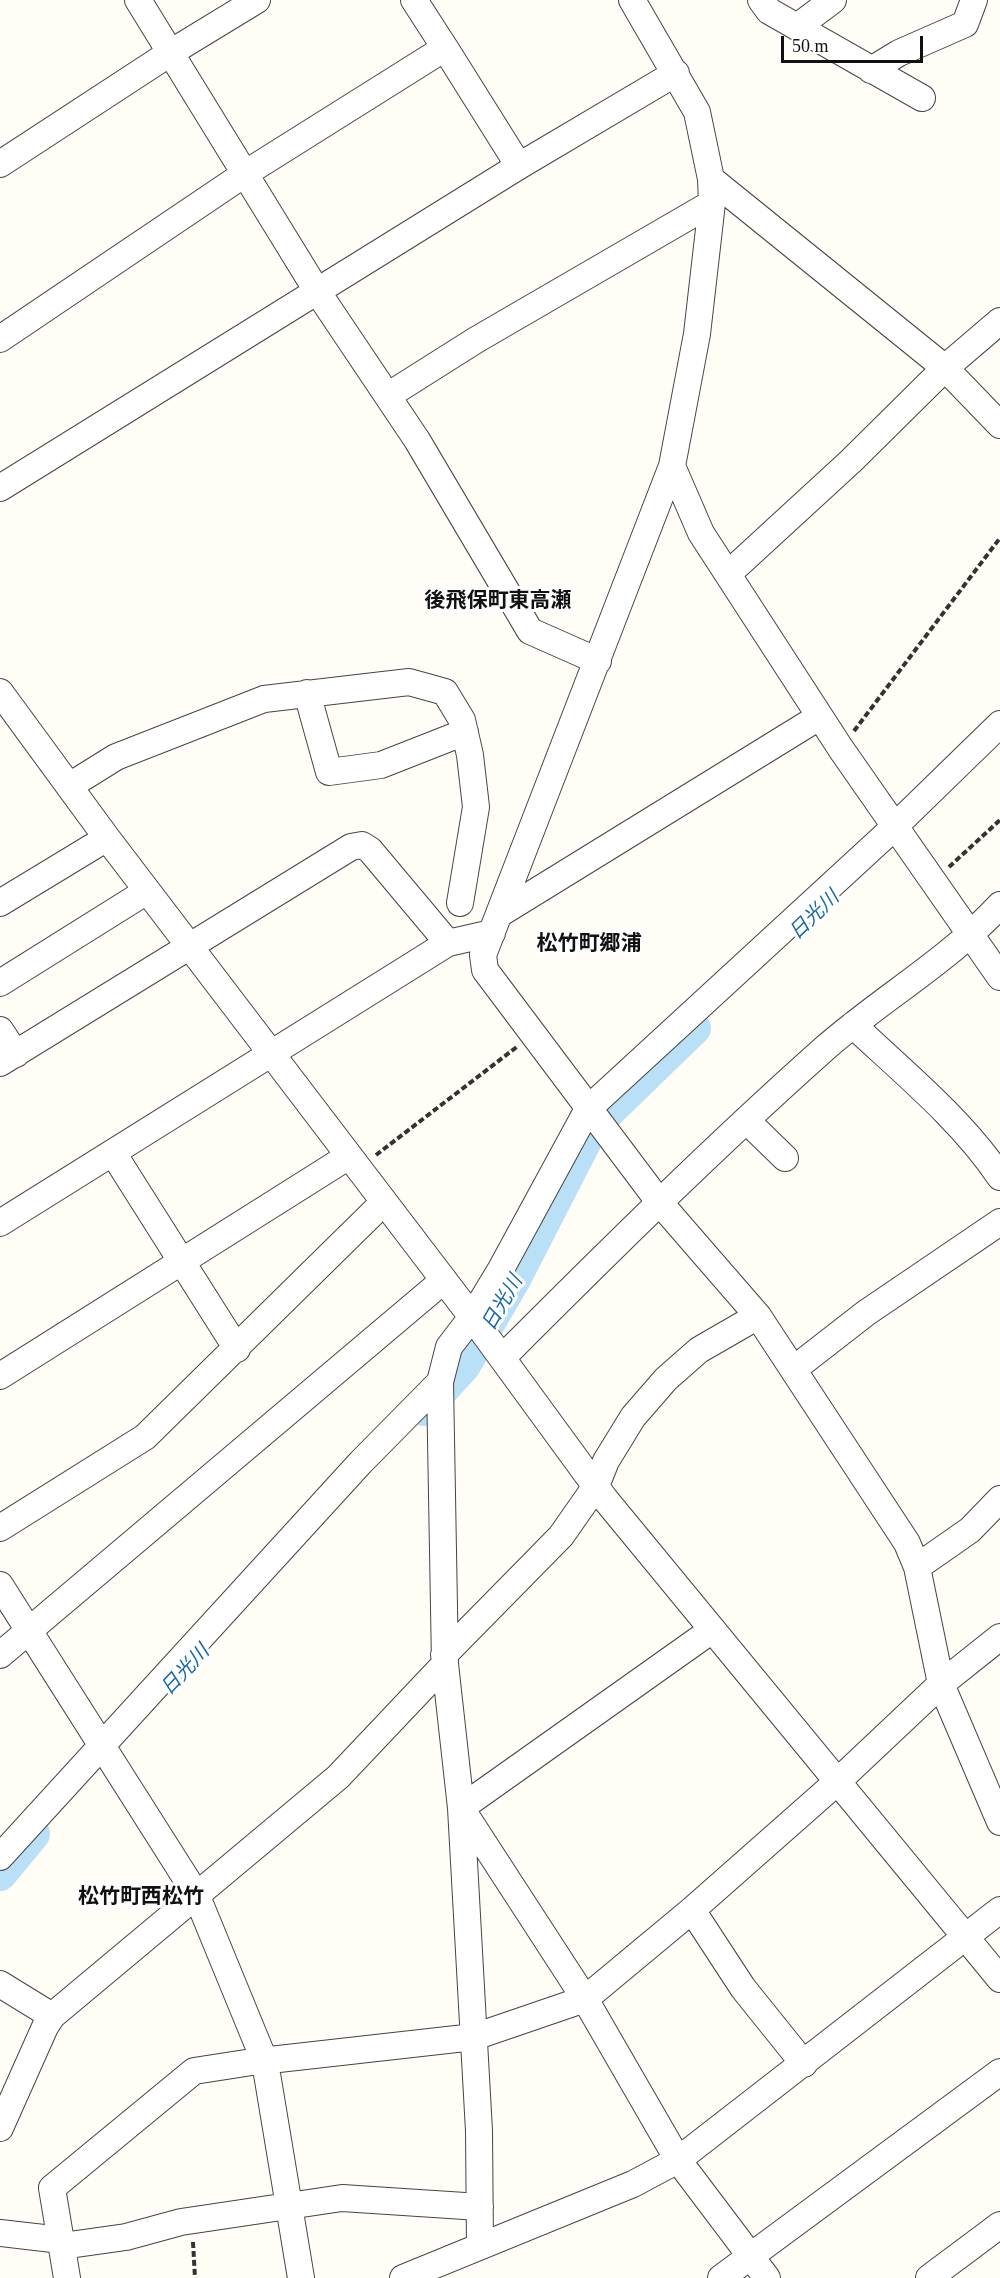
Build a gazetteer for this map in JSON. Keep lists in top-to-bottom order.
{
  "districts": ["後飛保町東高瀬", "松竹町郷浦", "松竹町西松竹"],
  "water": ["日光川"],
  "scale_bar": "50 m"
}
